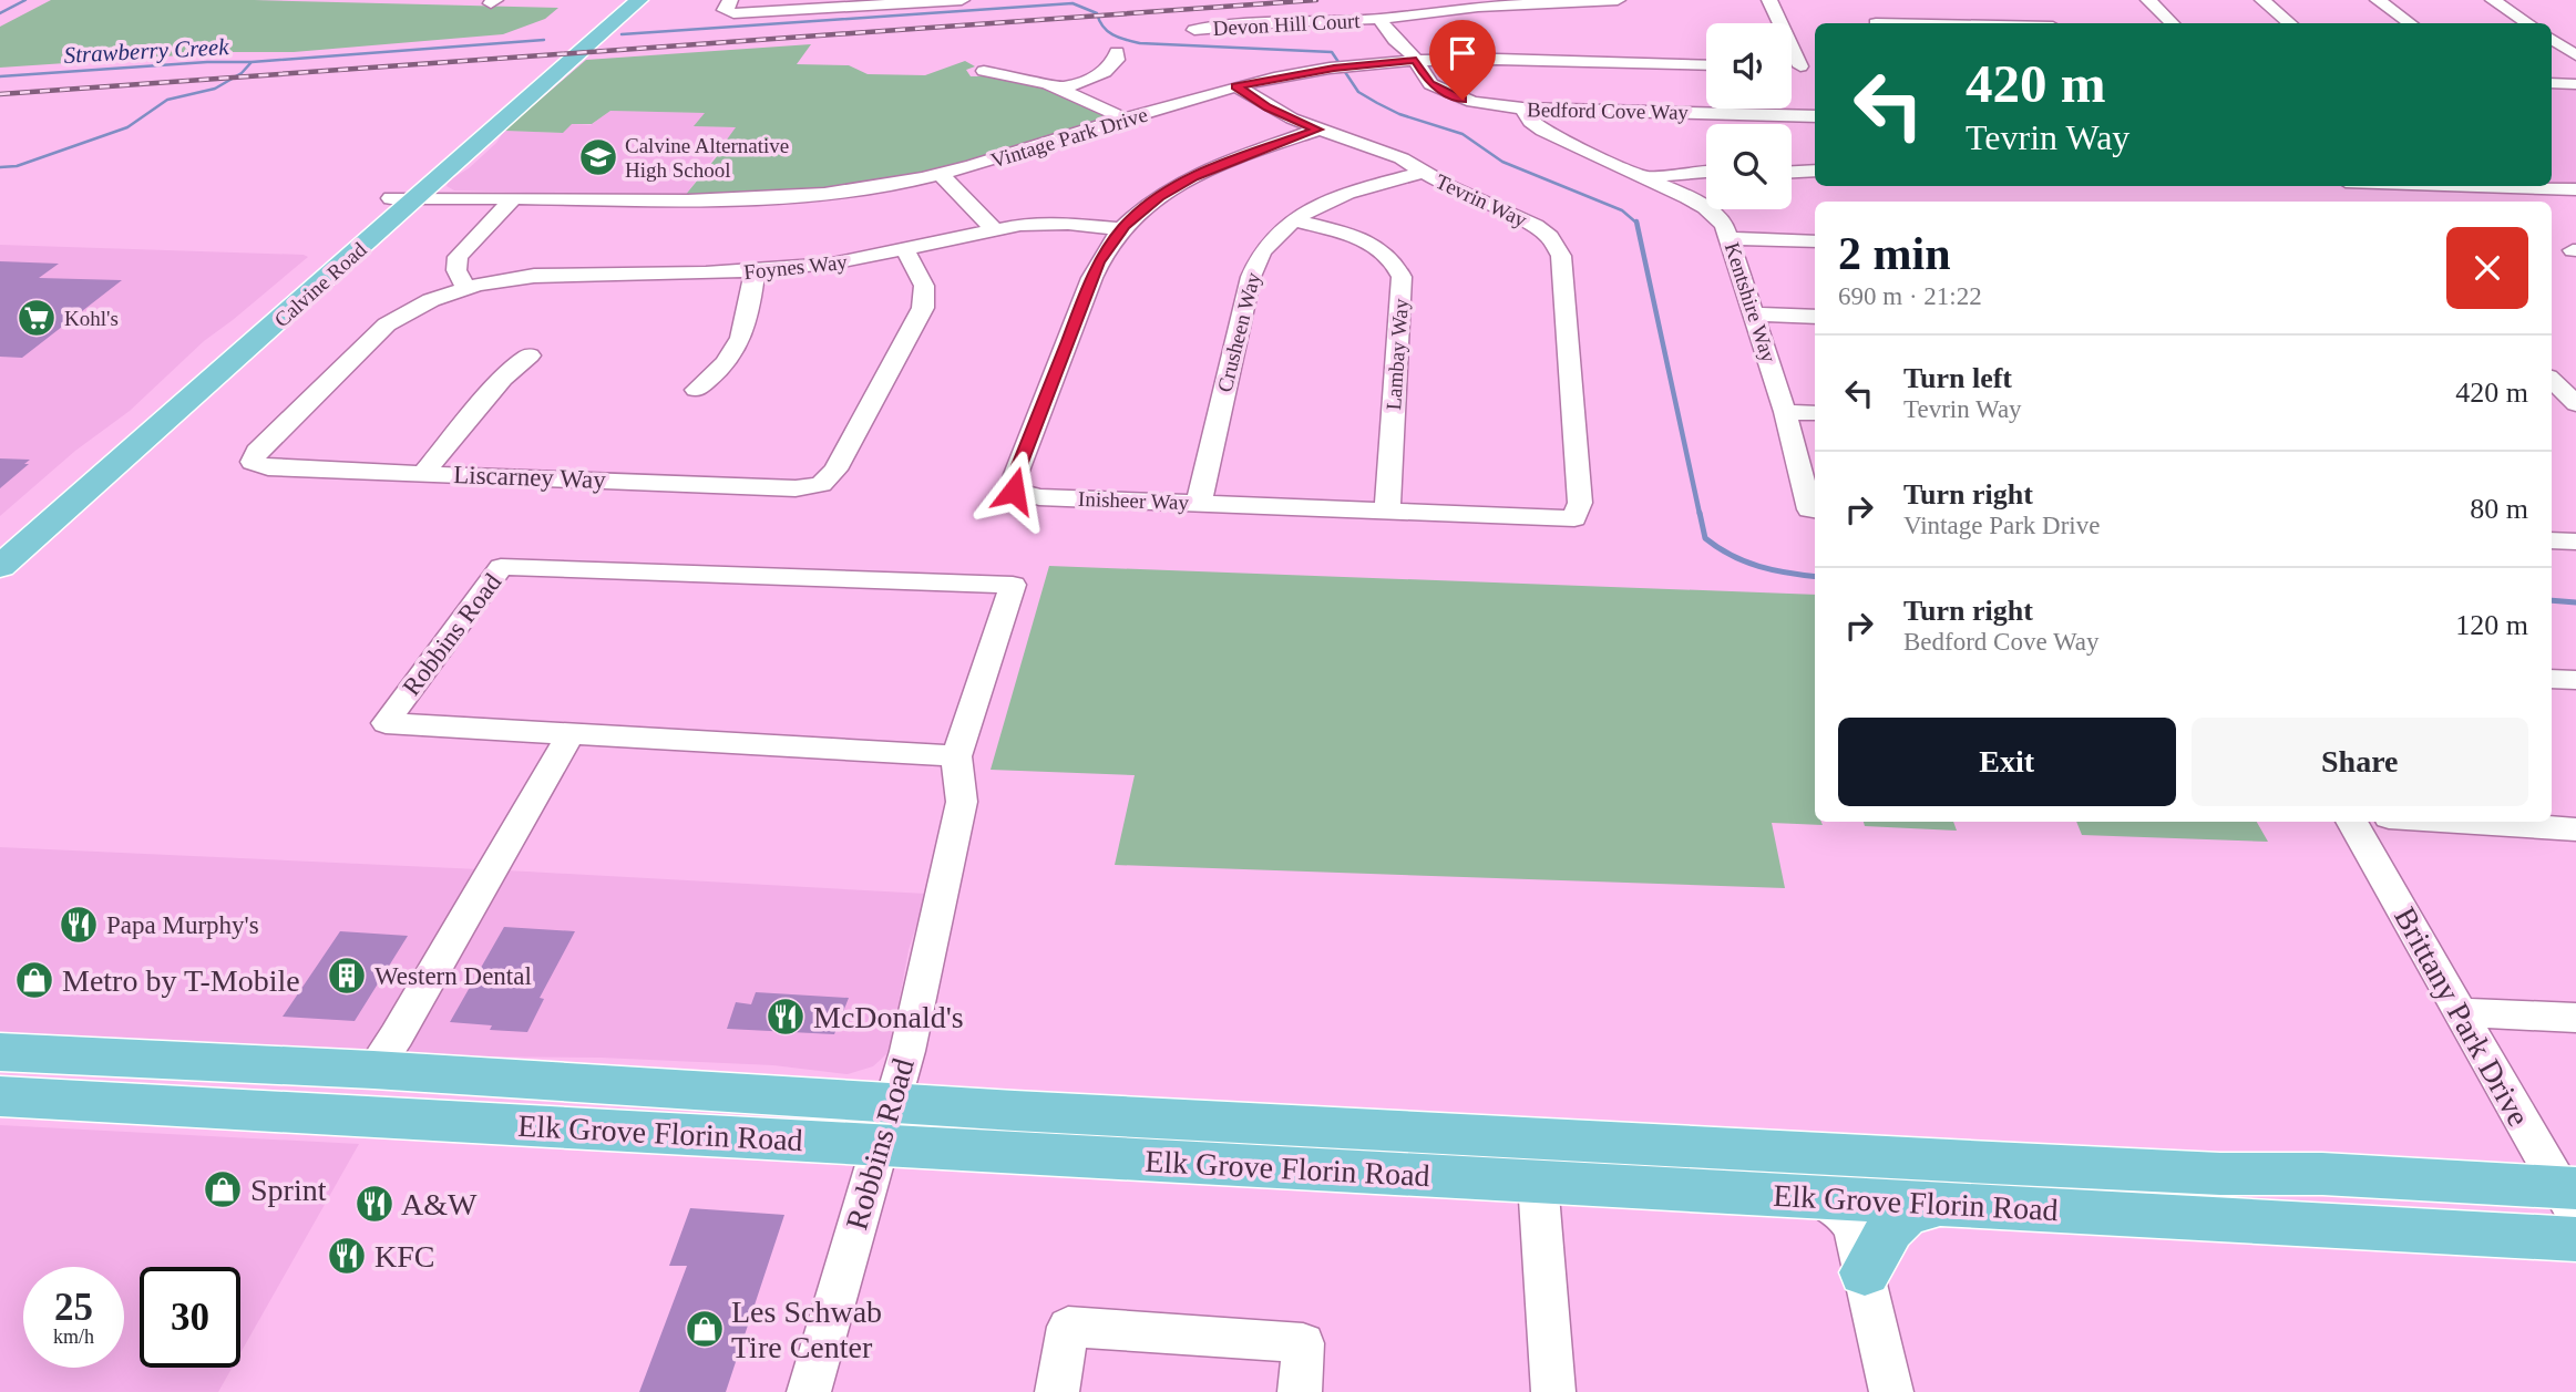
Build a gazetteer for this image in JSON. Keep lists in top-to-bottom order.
{
  "streets": {
    "main road": ["Calvine Road", "Elk Grove Florin Road"],
    "street": [
      "Devon Hill Court",
      "Bedford Cove Way",
      "Vintage Park Drive",
      "Tevrin Way",
      "Foynes Way",
      "Kentshire Way",
      "Crusheen Way",
      "Lambay Way",
      "Liscarney Way",
      "Inisheer Way",
      "Robbins Road",
      "Brittany Park Drive"
    ]
  },
  "crossings": [
    ["Devon Hill Court", "Bedford Cove Way"],
    ["Bedford Cove Way", "Vintage Park Drive"],
    ["Bedford Cove Way", "Kentshire Way"],
    ["Vintage Park Drive", "Tevrin Way"],
    ["Vintage Park Drive", "Calvine Road"],
    ["Tevrin Way", "Crusheen Way"],
    ["Tevrin Way", "Inisheer Way"],
    ["Foynes Way", "Liscarney Way"],
    ["Foynes Way", "Inisheer Way"],
    ["Crusheen Way", "Lambay Way"],
    ["Crusheen Way", "Inisheer Way"],
    ["Lambay Way", "Inisheer Way"],
    ["Robbins Road", "Elk Grove Florin Road"],
    ["Brittany Park Drive", "Elk Grove Florin Road"]
  ],
  "water": ["Strawberry Creek"],
  "places": {
    "school or university": ["Calvine Alternative High School"],
    "supermarket": ["Kohl's"],
    "restaurant": [
      "Papa Murphy's",
      "McDonald's",
      "A&W",
      "KFC"
    ],
    "building": ["Western Dental"],
    "shop": ["Metro by T-Mobile", "Sprint", "Les Schwab Tire Center"]
  },
  "page": {
    "turn": ["420 m", "Tevrin Way"],
    "heading": ["2 min", "690 m · 21:22"],
    "list": [
      {
        "name": "Turn left",
        "note": "Tevrin Way",
        "value": "420 m"
      },
      {
        "name": "Turn right",
        "note": "Vintage Park Drive",
        "value": "80 m"
      },
      {
        "name": "Turn right",
        "note": "Bedford Cove Way",
        "value": "120 m"
      }
    ],
    "buttons": ["Exit", "Share"],
    "speed": "25 km/h",
    "limit": "30"
  }
}
